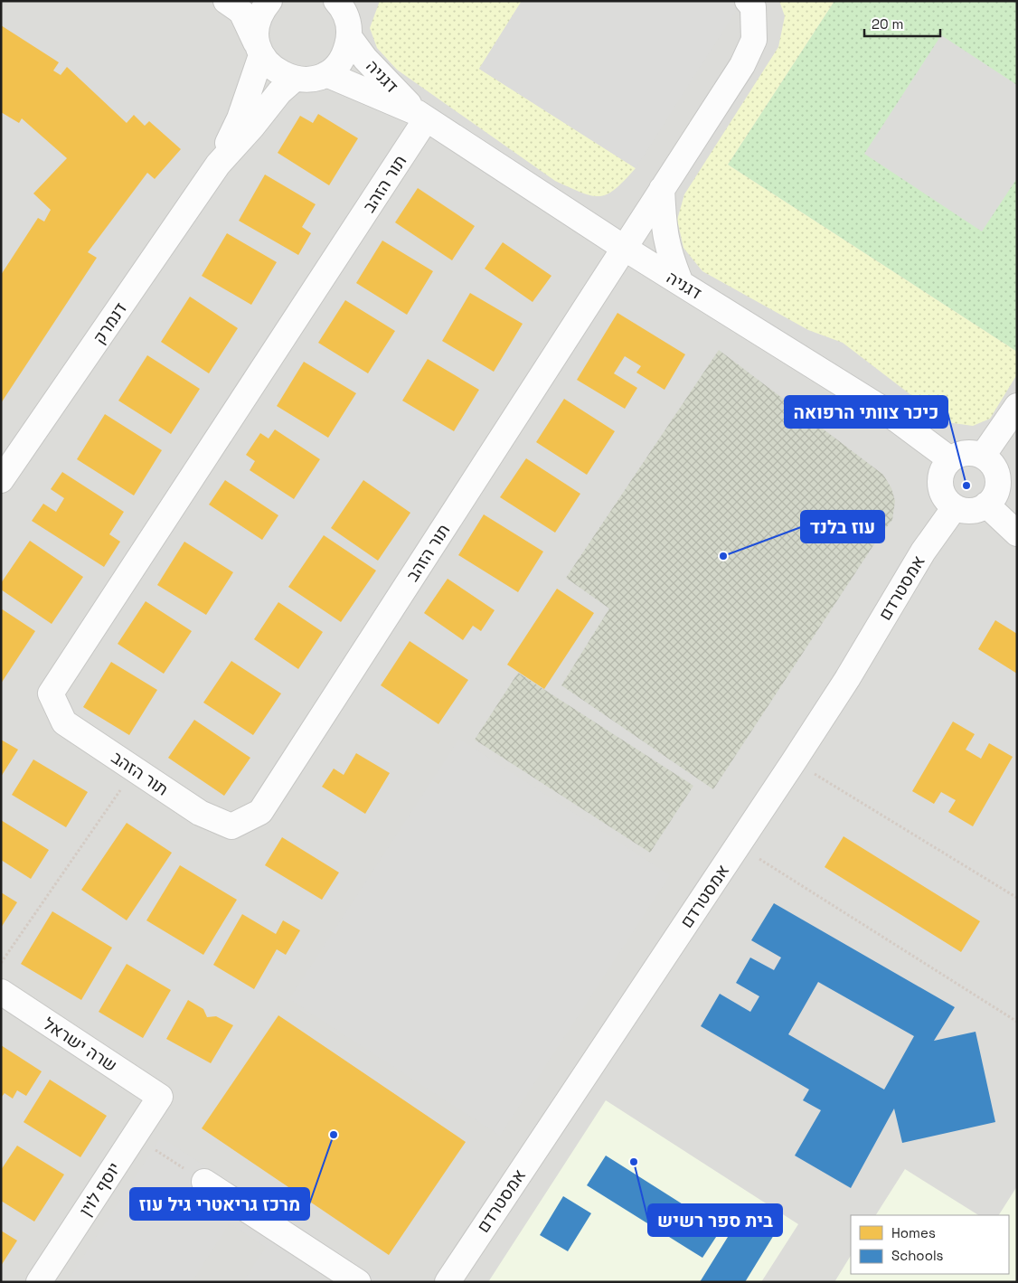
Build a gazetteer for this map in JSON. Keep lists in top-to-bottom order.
{
  "streets": {
    "street": [
      "דגניה",
      "תור הזהב",
      "דנמרק",
      "אמסטרדם",
      "שרה ישראל",
      "יוסף לוין"
    ]
  },
  "crossings": [
    ["דגניה", "תור הזהב"],
    ["דגניה", "אמסטרדם"],
    ["שרה ישראל", "יוסף לוין"]
  ],
  "places": [
    "כיכר צוותי הרפואה",
    "עוז בלנד",
    "מרכז גריאטרי גיל עוז",
    "בית ספר רשיש"
  ],
  "legend": ["Homes", "Schools"],
  "scale_bar": "20 m"
}
